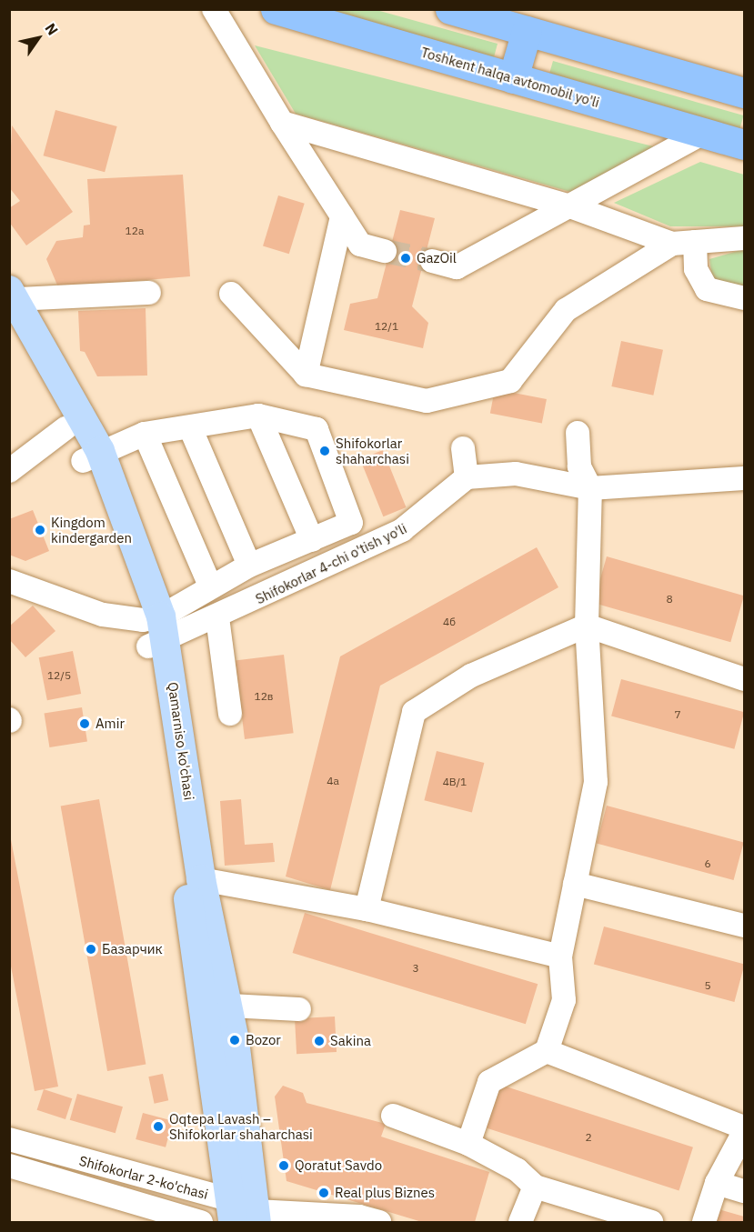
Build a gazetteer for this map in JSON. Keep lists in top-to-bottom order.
{
  "streets": {
    "highway": ["Toshkent halqa avtomobil yo'li"],
    "main road": ["Qamarniso ko'chasi"],
    "street": ["Shifokorlar 4-chi o'tish yo'li", "Shifokorlar 2-ko'chasi"]
  },
  "crossings": [
    ["Shifokorlar 4-chi o'tish yo'li", "Qamarniso ko'chasi"],
    ["Qamarniso ko'chasi", "Shifokorlar 2-ko'chasi"]
  ],
  "places": [
    "GazOil",
    "Shifokorlar shaharchasi",
    "Kingdom kindergarden",
    "Amir",
    "Базарчик",
    "Bozor",
    "Sakina",
    "Oqtepa Lavash – Shifokorlar shaharchasi",
    "Qoratut Savdo",
    "Real plus Biznes"
  ],
  "house_numbers": [
    "12а",
    "12/1",
    "8",
    "4б",
    "12/5",
    "12в",
    "7",
    "4а",
    "4B/1",
    "6",
    "3",
    "5",
    "2"
  ],
  "north": "top right"
}
